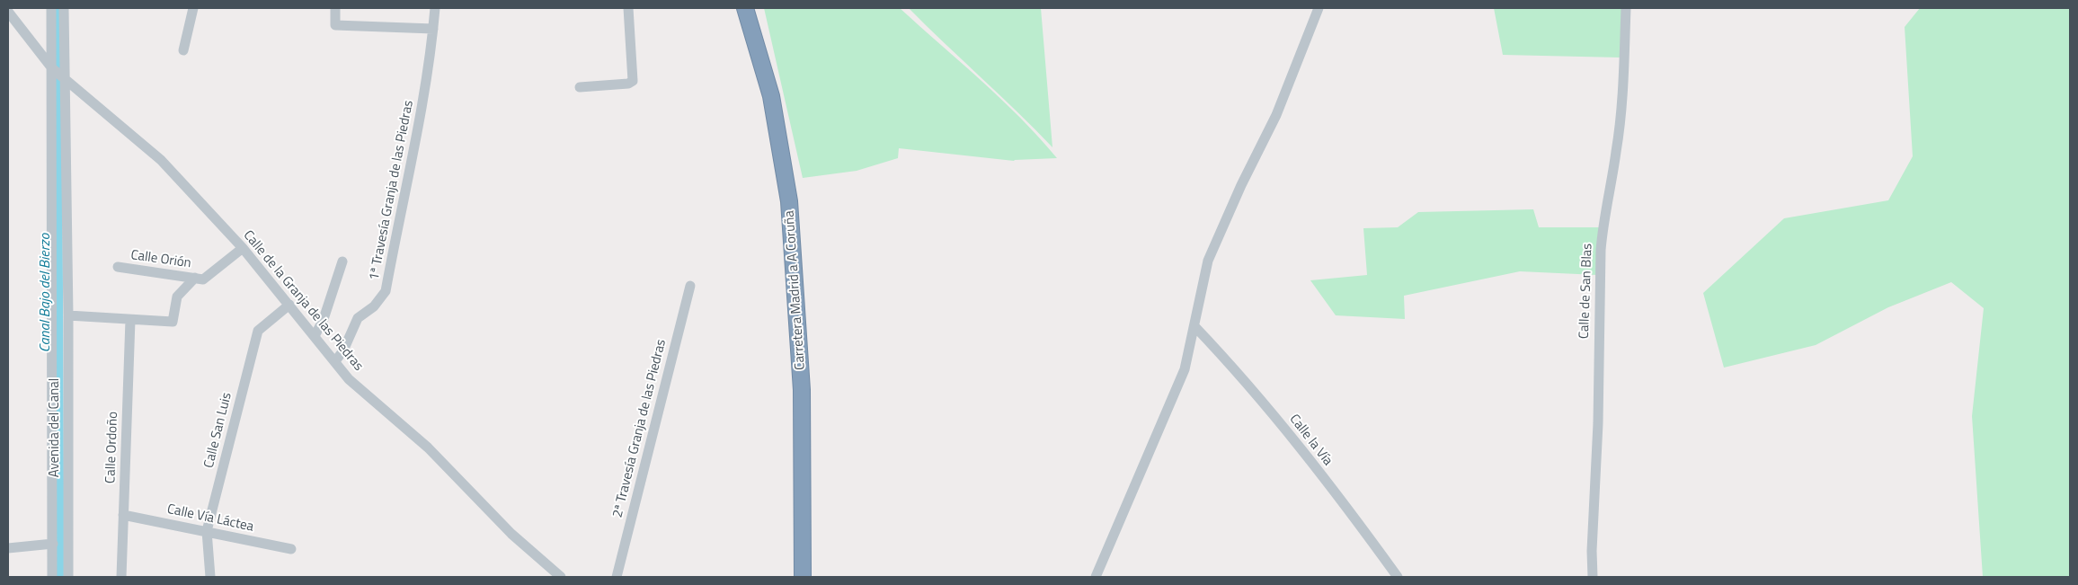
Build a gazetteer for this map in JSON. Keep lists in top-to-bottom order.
{
  "streets": {
    "highway": ["Carretera Madrid a A Coruña"],
    "street": [
      "1ª Travesía Granja de las Piedras",
      "Calle Orión",
      "Calle de San Blas",
      "Calle de la Granja de las Piedras",
      "Avenida del Canal",
      "2ª Travesía Granja de las Piedras",
      "Calle San Luis",
      "Calle la Vía",
      "Calle Ordoño",
      "Calle Vía Láctea"
    ]
  },
  "crossings": [
    ["1ª Travesía Granja de las Piedras", "Calle de la Granja de las Piedras"],
    ["Calle Orión", "Calle de la Granja de las Piedras"],
    ["Calle de la Granja de las Piedras", "Avenida del Canal"],
    ["Calle de la Granja de las Piedras", "Calle San Luis"],
    ["Calle San Luis", "Calle Vía Láctea"],
    ["Calle Ordoño", "Calle Vía Láctea"]
  ],
  "water": ["Canal Bajo del Bierzo"]
}
